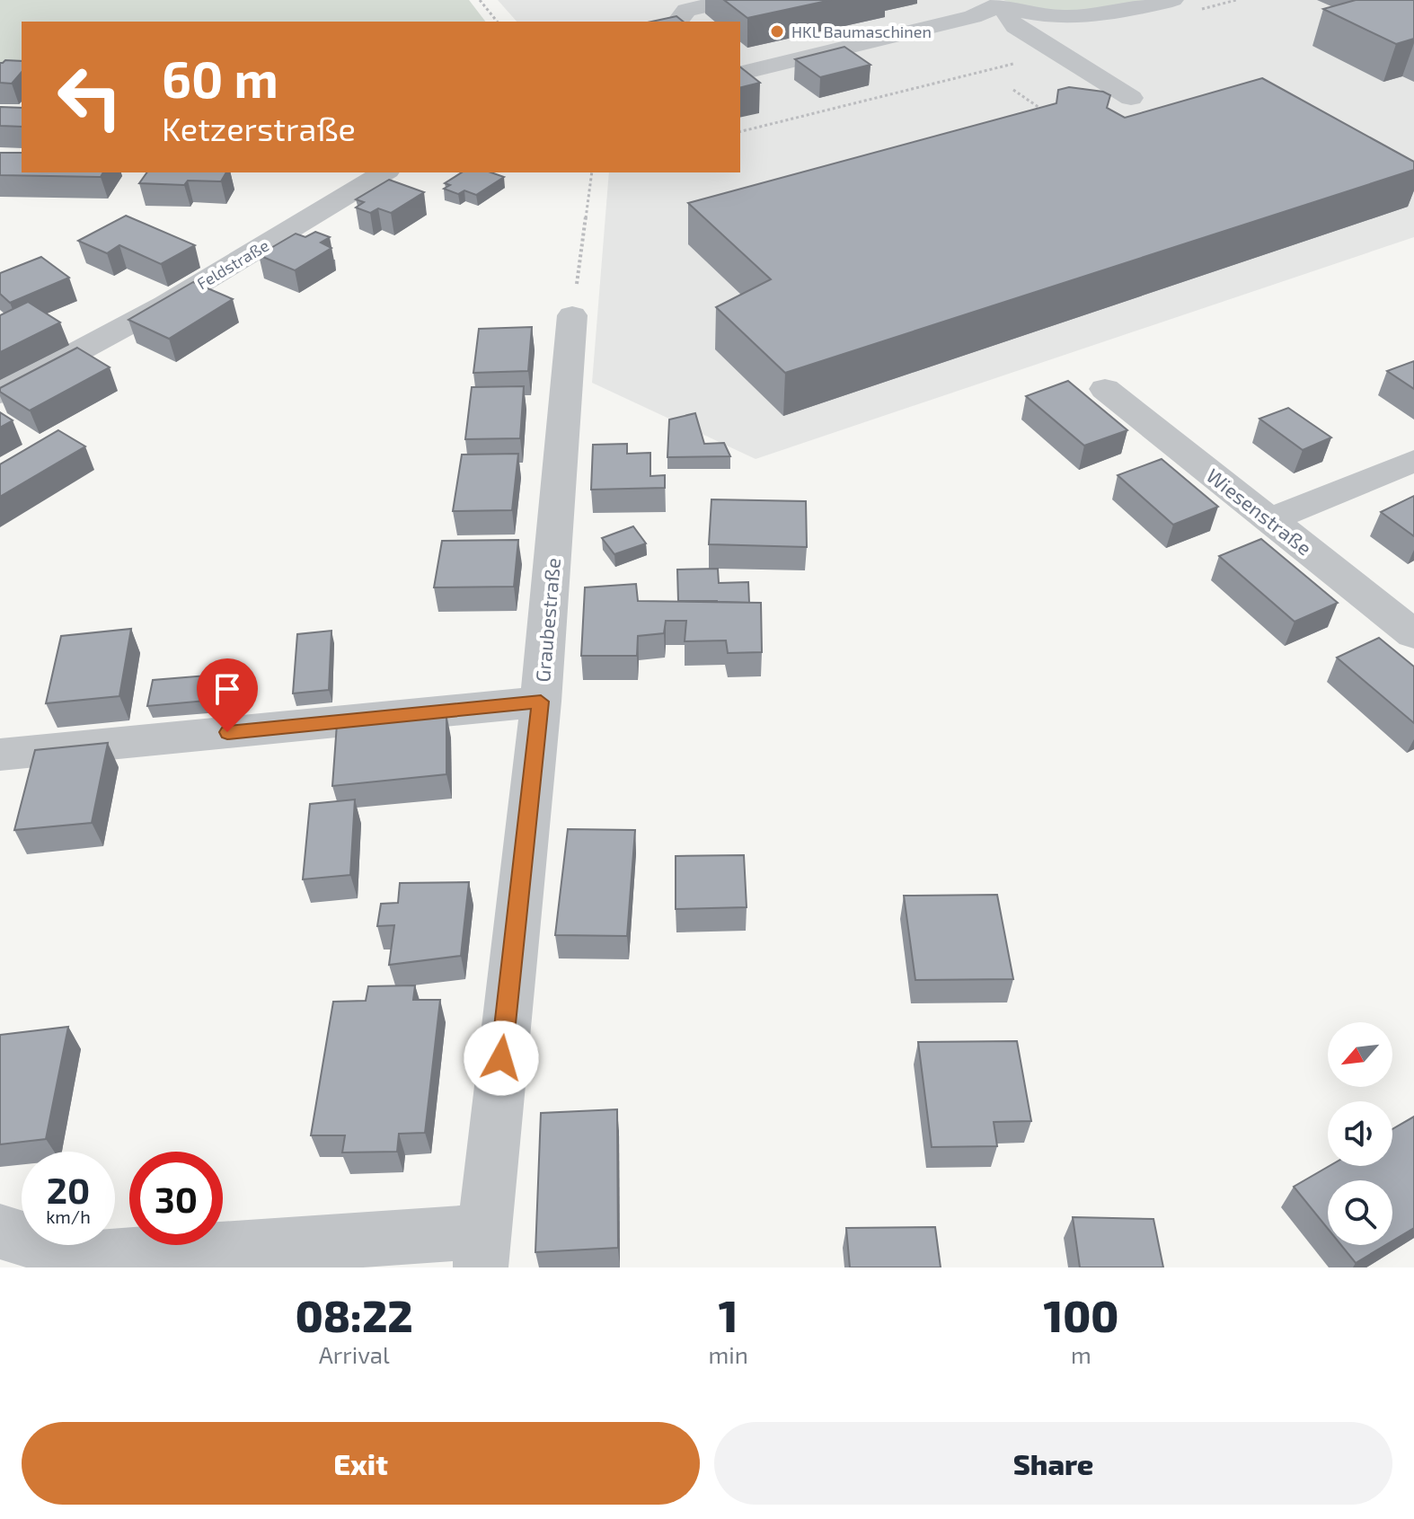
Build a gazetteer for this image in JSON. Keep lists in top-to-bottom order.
{
  "streets": {
    "street": ["Feldstraße", "Wiesenstraße", "Graubestraße"]
  },
  "places": ["HKL Baumaschinen"],
  "north": "bottom left",
  "page": {
    "turn": ["60 m", "Ketzerstraße"],
    "speed": "20 km/h",
    "limit": "30",
    "eta": [
      "08:22",
      "Arrival",
      "1",
      "min",
      "100",
      "m"
    ],
    "buttons": ["Exit", "Share"]
  }
}
